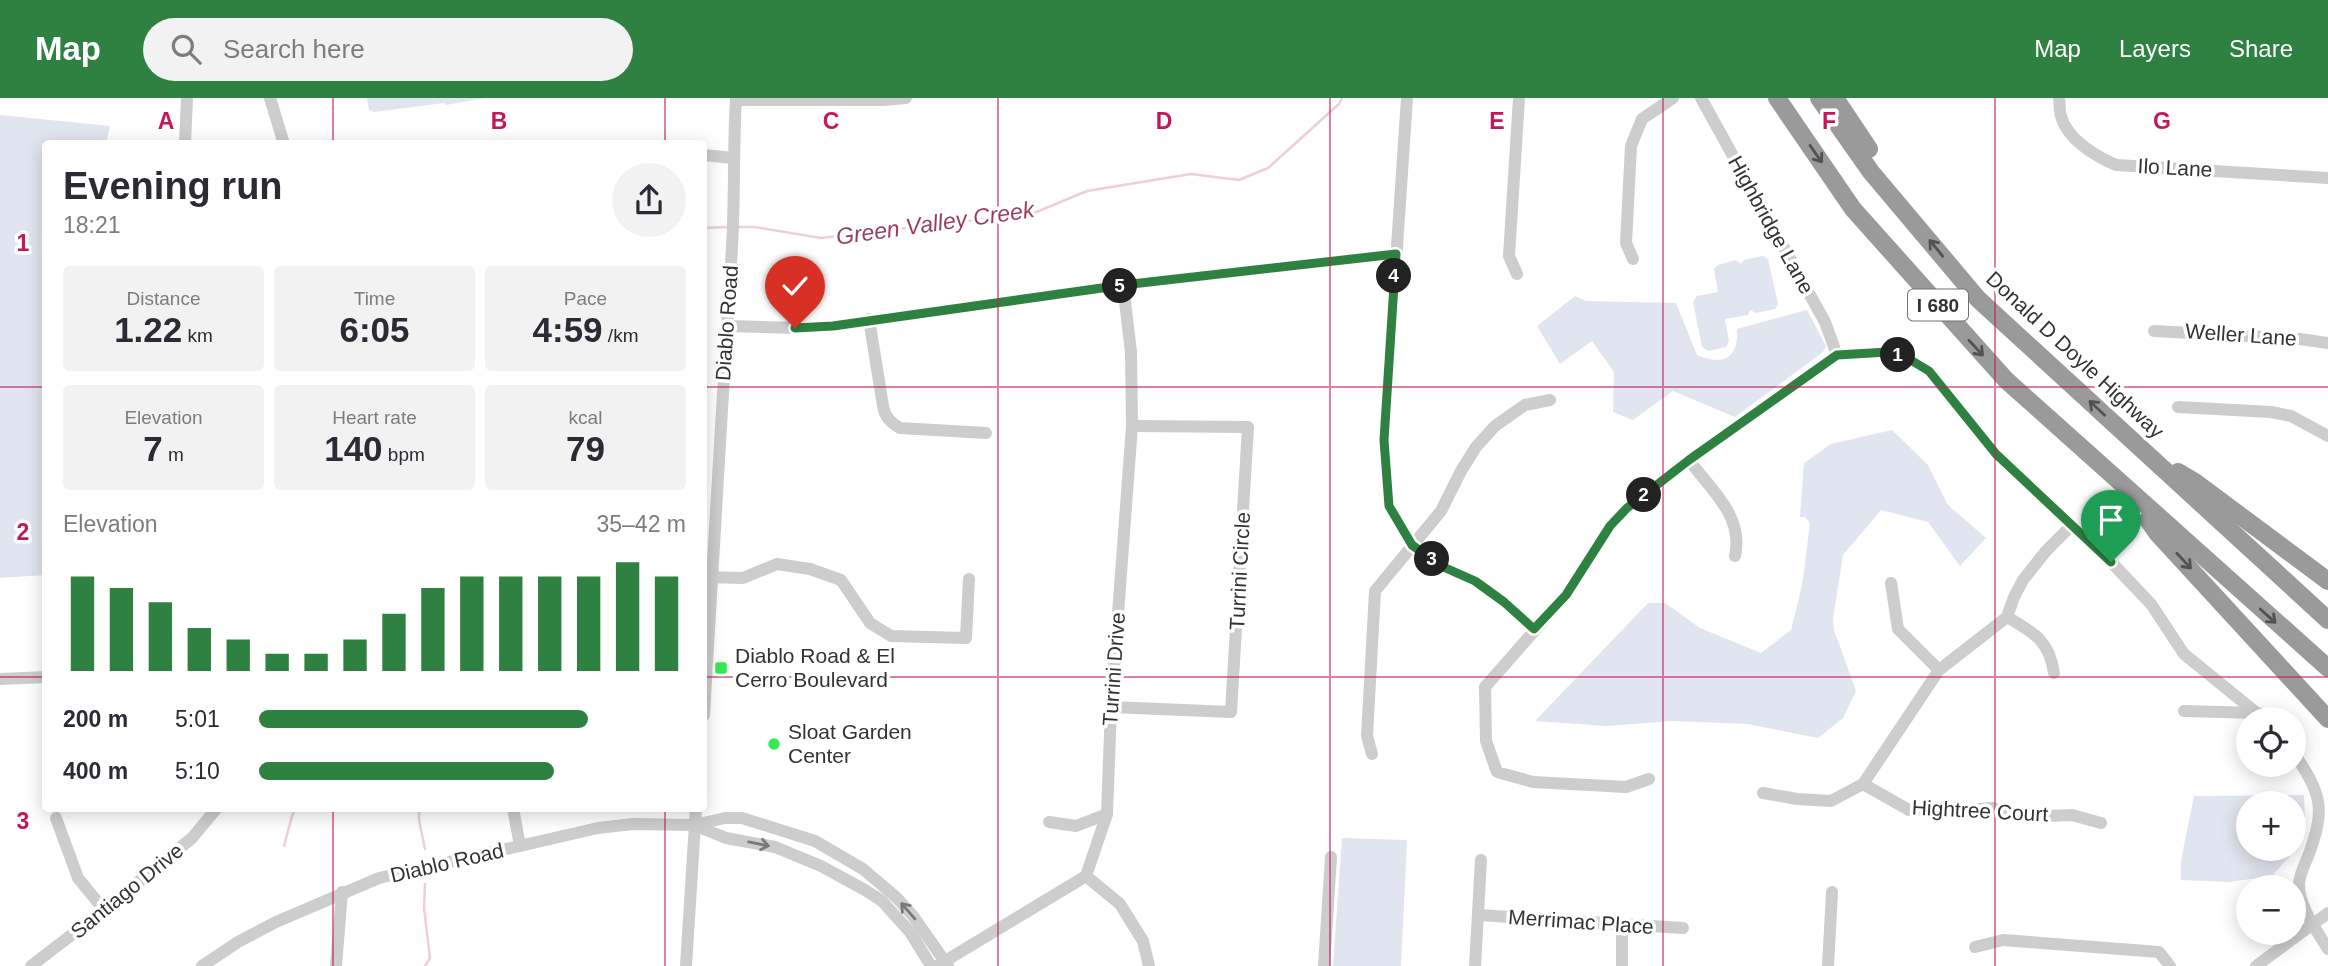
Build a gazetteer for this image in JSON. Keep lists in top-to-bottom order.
{
  "streets": {
    "highway": ["I 680", "Donald D Doyle Highway"],
    "street": [
      "Ilo Lane",
      "Highbridge Lane",
      "Diablo Road",
      "Weller Lane",
      "Turrini Circle",
      "Turrini Drive",
      "Hightree Court",
      "Santiago Drive",
      "Merrimac Place"
    ]
  },
  "crossings": [
    ["Turrini Circle", "Turrini Drive"]
  ],
  "water": ["Green Valley Creek"],
  "places": {
    "transit": ["Diablo Road & El Cerro Boulevard"],
    "other": ["Sloat Garden Center"]
  },
  "page": {
    "header": "Map",
    "search": "Search here",
    "nav": ["Map", "Layers", "Share"],
    "heading": ["Evening run", "18:21"],
    "pins": [
      "4",
      "5",
      "1",
      "2",
      "3"
    ],
    "stats": [
      ["Distance", "1.22 km"],
      ["Time", "6:05"],
      ["Pace", "4:59 /km"],
      ["Elevation", "7 m"],
      ["Heart rate", "140 bpm"],
      ["kcal", "79"]
    ],
    "chart": ["Elevation", "35–42 m"],
    "list": [
      {
        "name": "200 m",
        "note": "5:01"
      },
      {
        "name": "400 m",
        "note": "5:10"
      }
    ],
    "map_buttons": ["+", "−"]
  },
  "grid": {
    "columns": [
      "A",
      "B",
      "C",
      "D",
      "E",
      "F",
      "G"
    ],
    "rows": ["1", "2", "3"]
  }
}
